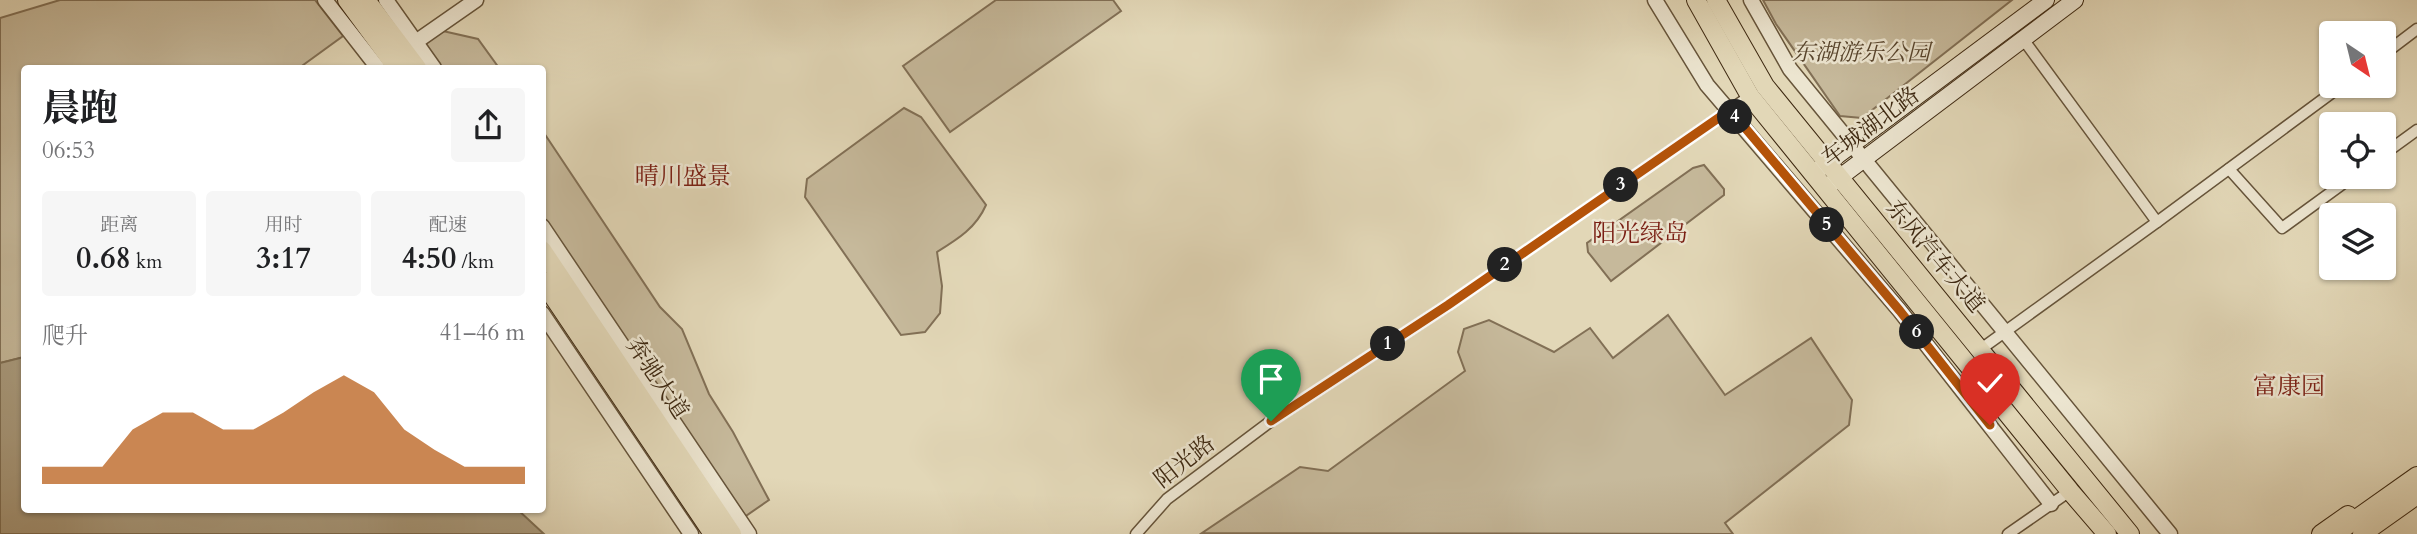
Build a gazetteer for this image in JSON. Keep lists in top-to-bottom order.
{
  "streets": {
    "main road": ["车城湖北路", "东风汽车大道", "奔驰大道"],
    "street": ["阳光路"]
  },
  "crossings": [
    ["车城湖北路", "东风汽车大道"],
    ["东风汽车大道", "阳光路"]
  ],
  "districts": ["晴川盛景", "阳光绿岛", "富康园"],
  "parks": ["东湖游乐公园"],
  "north": "bottom right",
  "page": {
    "heading": ["晨跑", "06:53"],
    "pins": [
      "4",
      "3",
      "5",
      "2",
      "6",
      "1"
    ],
    "stats": [
      ["距离", "0.68 km"],
      ["用时", "3:17"],
      ["配速", "4:50 /km"]
    ],
    "chart": ["爬升", "41–46 m"]
  }
}
